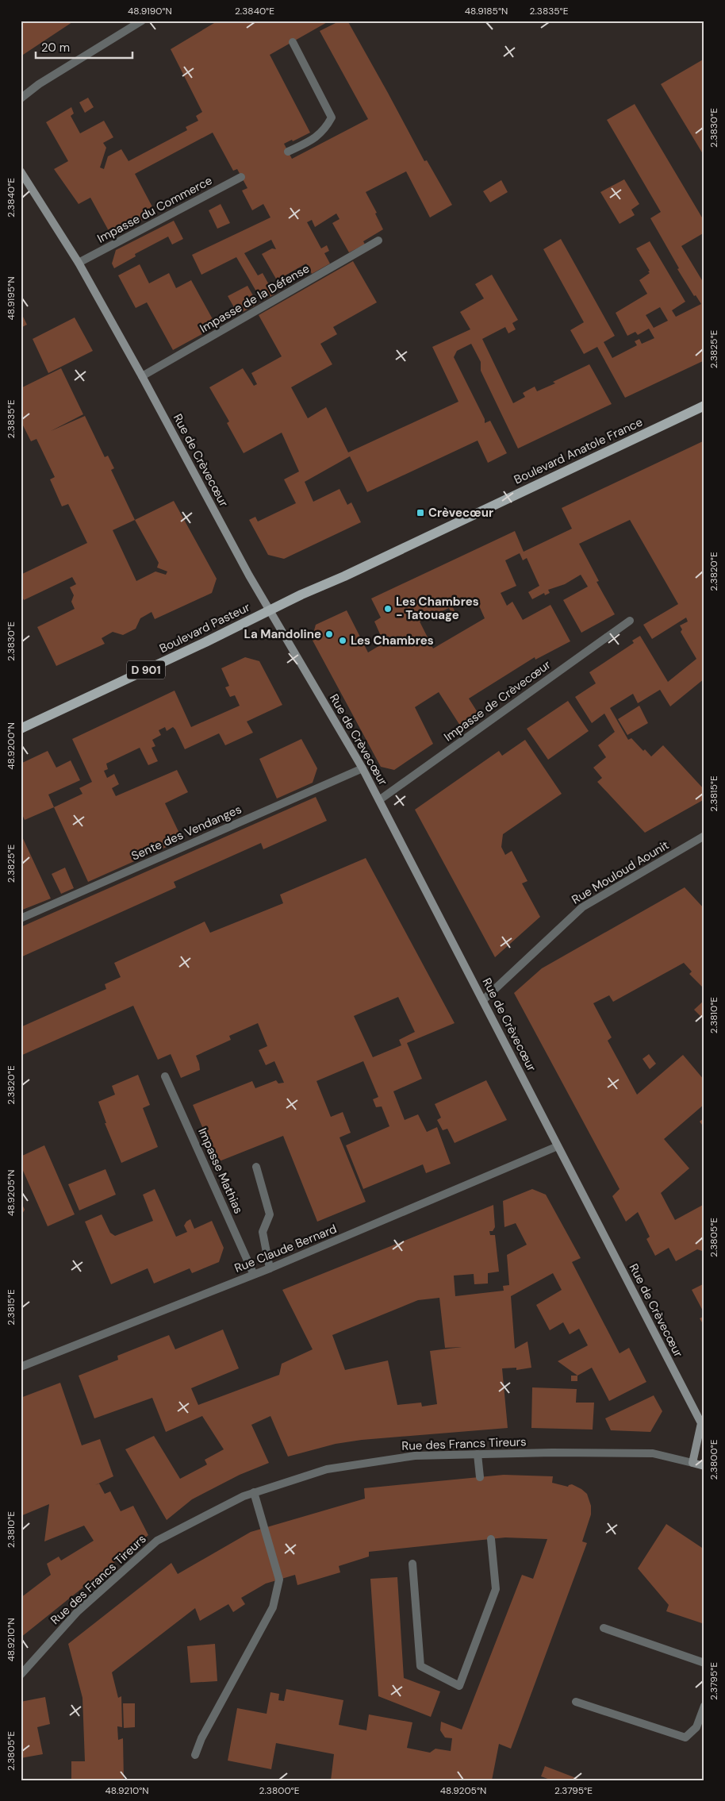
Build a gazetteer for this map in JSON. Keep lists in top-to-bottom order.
{
  "streets": {
    "main road": [
      "Boulevard Anatole France",
      "Rue de Crèvecœur",
      "Boulevard Pasteur",
      "D 901"
    ],
    "street": [
      "Impasse du Commerce",
      "Impasse de la Défense",
      "Impasse de Crèvecœur",
      "Sente des Vendanges",
      "Rue Mouloud Aounit",
      "Impasse Mathias",
      "Rue Claude Bernard",
      "Rue des Francs Tireurs"
    ]
  },
  "crossings": [
    ["Impasse du Commerce", "Rue de Crèvecœur"],
    ["Impasse de la Défense", "Rue de Crèvecœur"],
    ["Boulevard Anatole France", "Rue de Crèvecœur"],
    ["Boulevard Anatole France", "Boulevard Pasteur"],
    ["Rue de Crèvecœur", "Boulevard Pasteur"],
    ["Rue de Crèvecœur", "Impasse de Crèvecœur"],
    ["Rue de Crèvecœur", "Sente des Vendanges"],
    ["Rue de Crèvecœur", "Rue Mouloud Aounit"],
    ["Rue de Crèvecœur", "Rue Claude Bernard"],
    ["Rue de Crèvecœur", "Rue des Francs Tireurs"],
    ["Impasse Mathias", "Rue Claude Bernard"]
  ],
  "places": {
    "transit": ["Crèvecœur"],
    "other": ["Les Chambres - Tatouage", "La Mandoline", "Les Chambres"]
  },
  "scale_bar": "20 m",
  "coordinates": [
    "48.9190°N",
    "2.3840°E",
    "48.9185°N",
    "2.3835°E",
    "2.3830°E",
    "48.9195°N",
    "2.3825°E",
    "2.3820°E",
    "48.9200°N",
    "2.3815°E",
    "2.3810°E",
    "48.9205°N",
    "2.3805°E",
    "2.3800°E",
    "48.9210°N",
    "2.3795°E"
  ]
}
